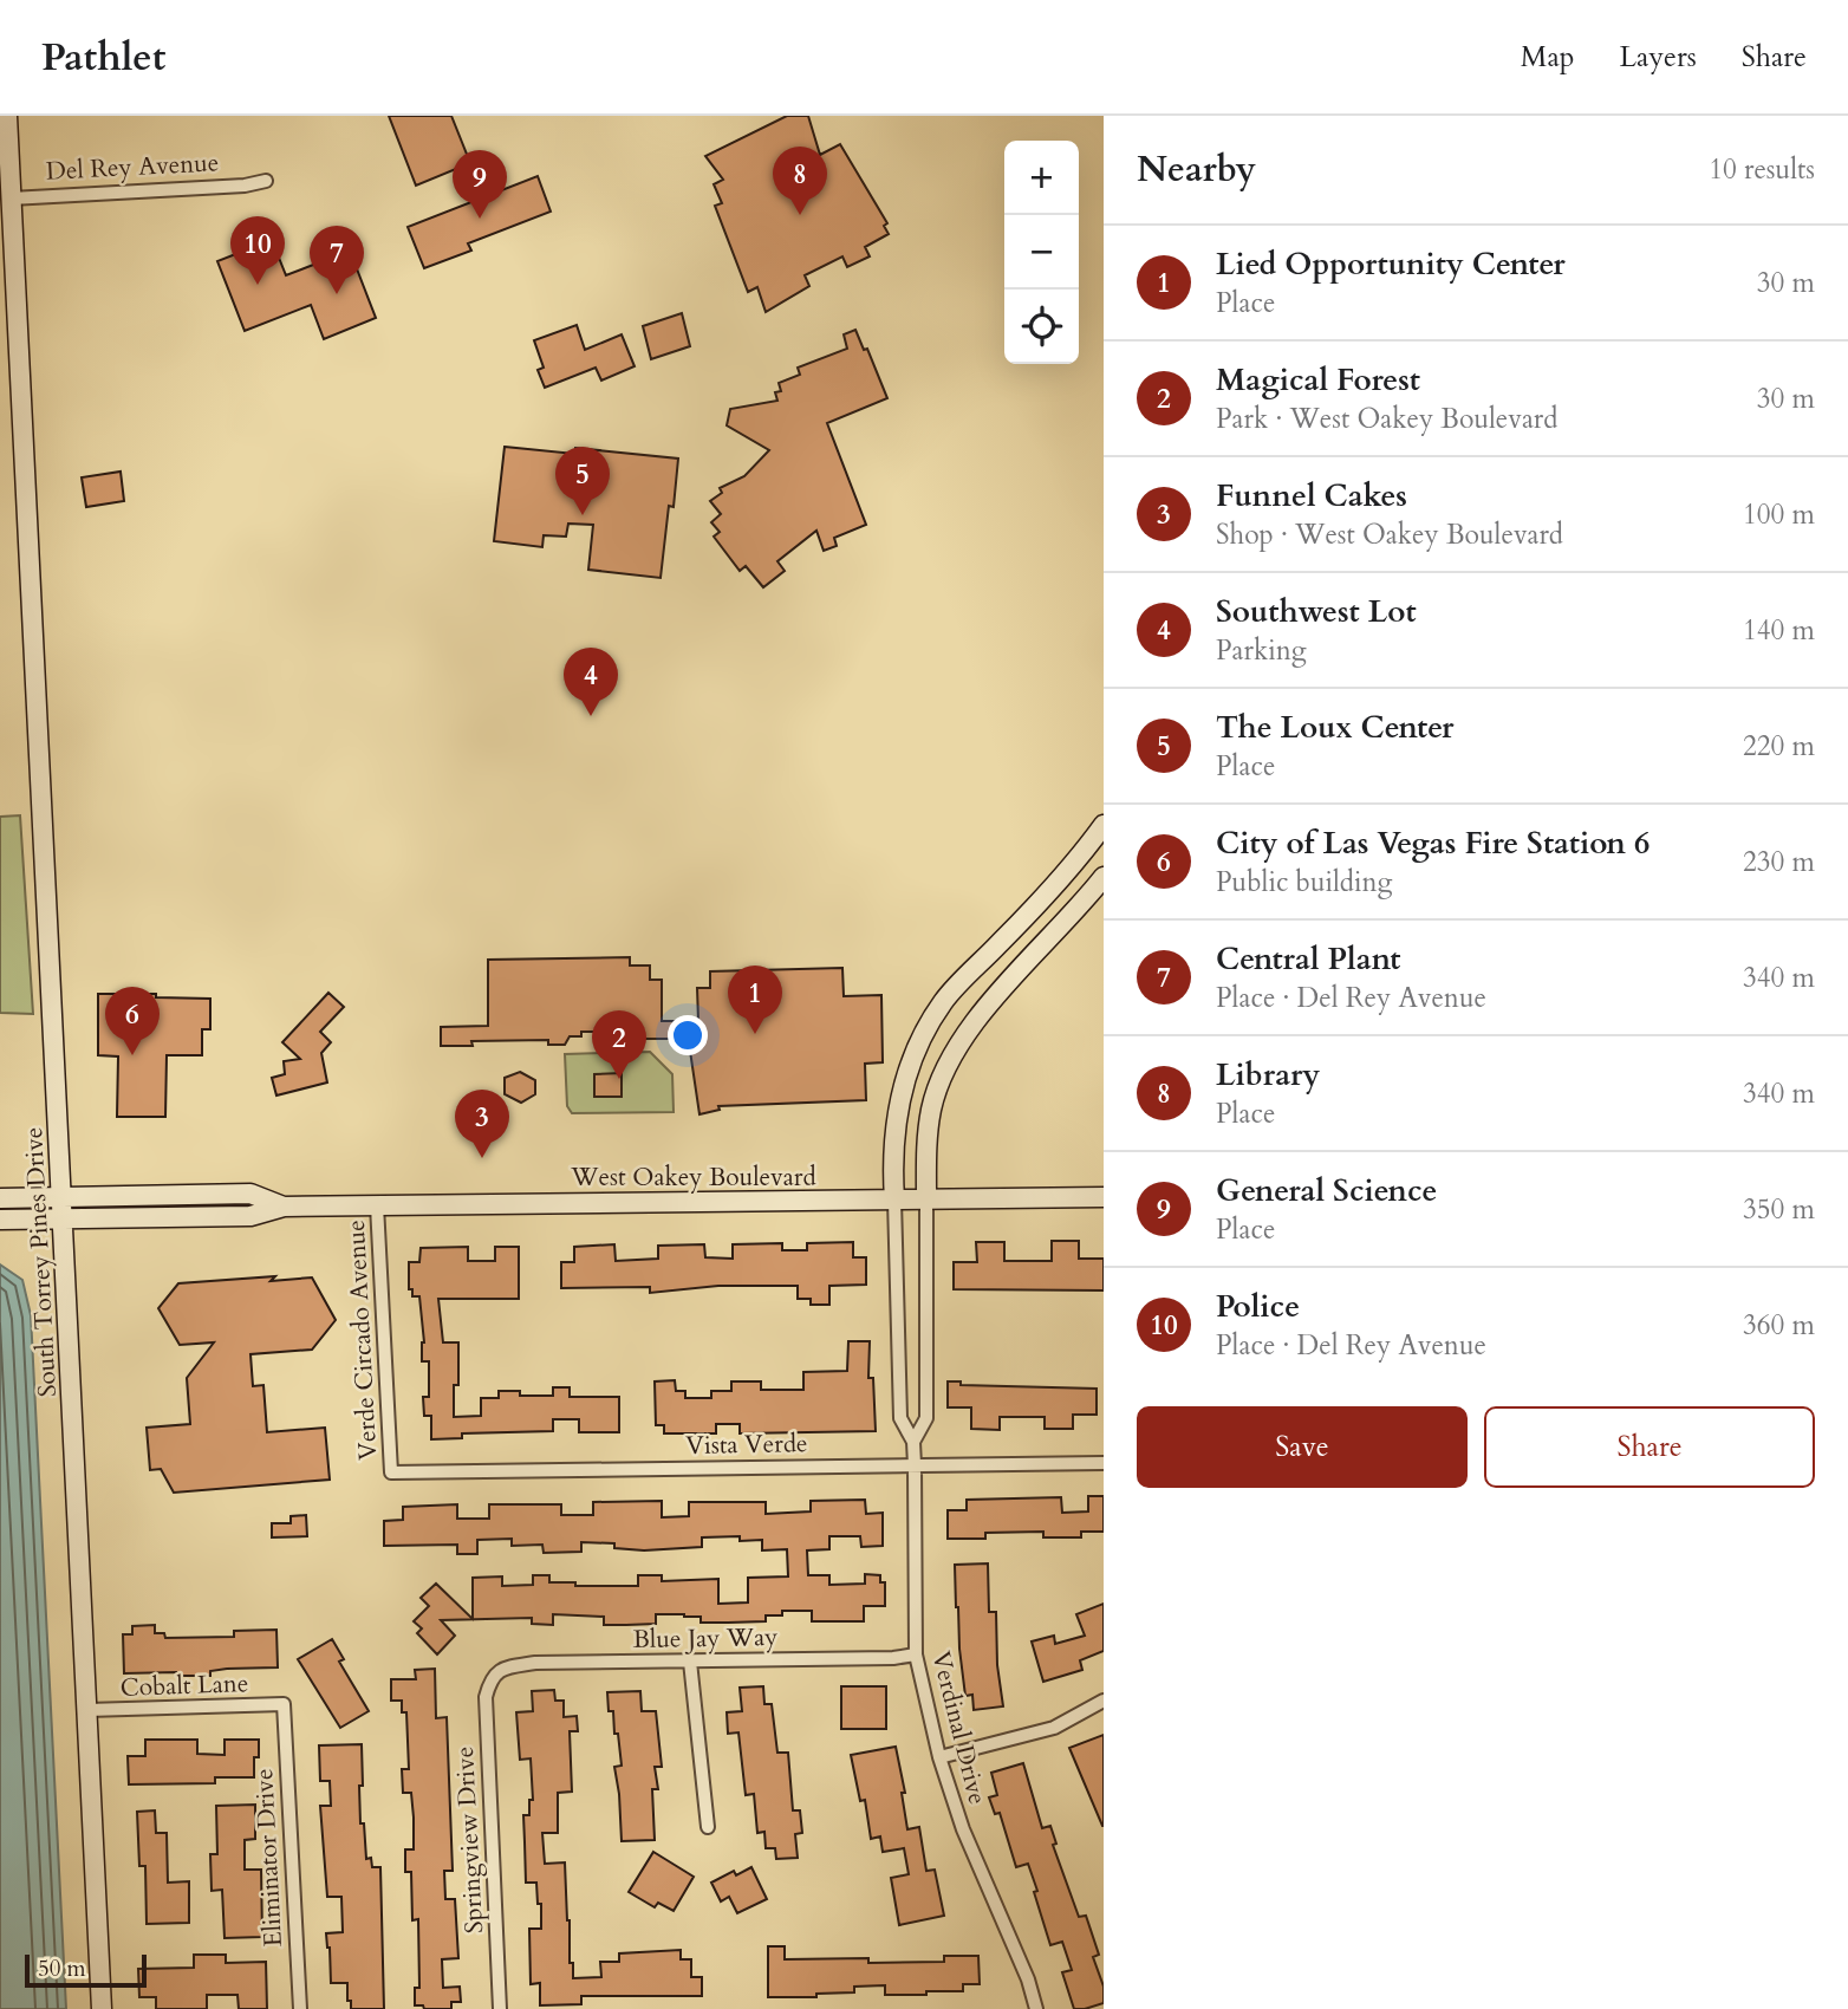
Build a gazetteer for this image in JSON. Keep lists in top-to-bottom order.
{
  "streets": {
    "main road": ["West Oakey Boulevard", "South Torrey Pines Drive"],
    "street": [
      "Del Rey Avenue",
      "Verde Circado Avenue",
      "Vista Verde",
      "Blue Jay Way",
      "Cobalt Lane",
      "Verdinal Drive",
      "Springview Drive",
      "Eliminator Drive"
    ]
  },
  "crossings": [
    ["Del Rey Avenue", "South Torrey Pines Drive"],
    ["West Oakey Boulevard", "South Torrey Pines Drive"],
    ["West Oakey Boulevard", "Verde Circado Avenue"],
    ["West Oakey Boulevard", "Verdinal Drive"],
    ["South Torrey Pines Drive", "Cobalt Lane"],
    ["Verde Circado Avenue", "Vista Verde"],
    ["Vista Verde", "Verdinal Drive"],
    ["Blue Jay Way", "Verdinal Drive"],
    ["Blue Jay Way", "Springview Drive"],
    ["Cobalt Lane", "Eliminator Drive"]
  ],
  "scale_bar": "50 m",
  "page": {
    "header": "Pathlet",
    "nav": ["Map", "Layers", "Share"],
    "heading": ["Nearby", "10 results"],
    "map_buttons": ["+", "−"],
    "pins": [
      "8",
      "9",
      "10",
      "7",
      "5",
      "4",
      "1",
      "6",
      "2",
      "3"
    ],
    "list": [
      {
        "mark": "1",
        "name": "Lied Opportunity Center",
        "note": "Place",
        "value": "30 m"
      },
      {
        "mark": "2",
        "name": "Magical Forest",
        "note": "Park · West Oakey Boulevard",
        "value": "30 m"
      },
      {
        "mark": "3",
        "name": "Funnel Cakes",
        "note": "Shop · West Oakey Boulevard",
        "value": "100 m"
      },
      {
        "mark": "4",
        "name": "Southwest Lot",
        "note": "Parking",
        "value": "140 m"
      },
      {
        "mark": "5",
        "name": "The Loux Center",
        "note": "Place",
        "value": "220 m"
      },
      {
        "mark": "6",
        "name": "City of Las Vegas Fire Station 6",
        "note": "Public building",
        "value": "230 m"
      },
      {
        "mark": "7",
        "name": "Central Plant",
        "note": "Place · Del Rey Avenue",
        "value": "340 m"
      },
      {
        "mark": "8",
        "name": "Library",
        "note": "Place",
        "value": "340 m"
      },
      {
        "mark": "9",
        "name": "General Science",
        "note": "Place",
        "value": "350 m"
      },
      {
        "mark": "10",
        "name": "Police",
        "note": "Place · Del Rey Avenue",
        "value": "360 m"
      }
    ],
    "buttons": ["Save", "Share"],
    "scale": "50 m"
  }
}
